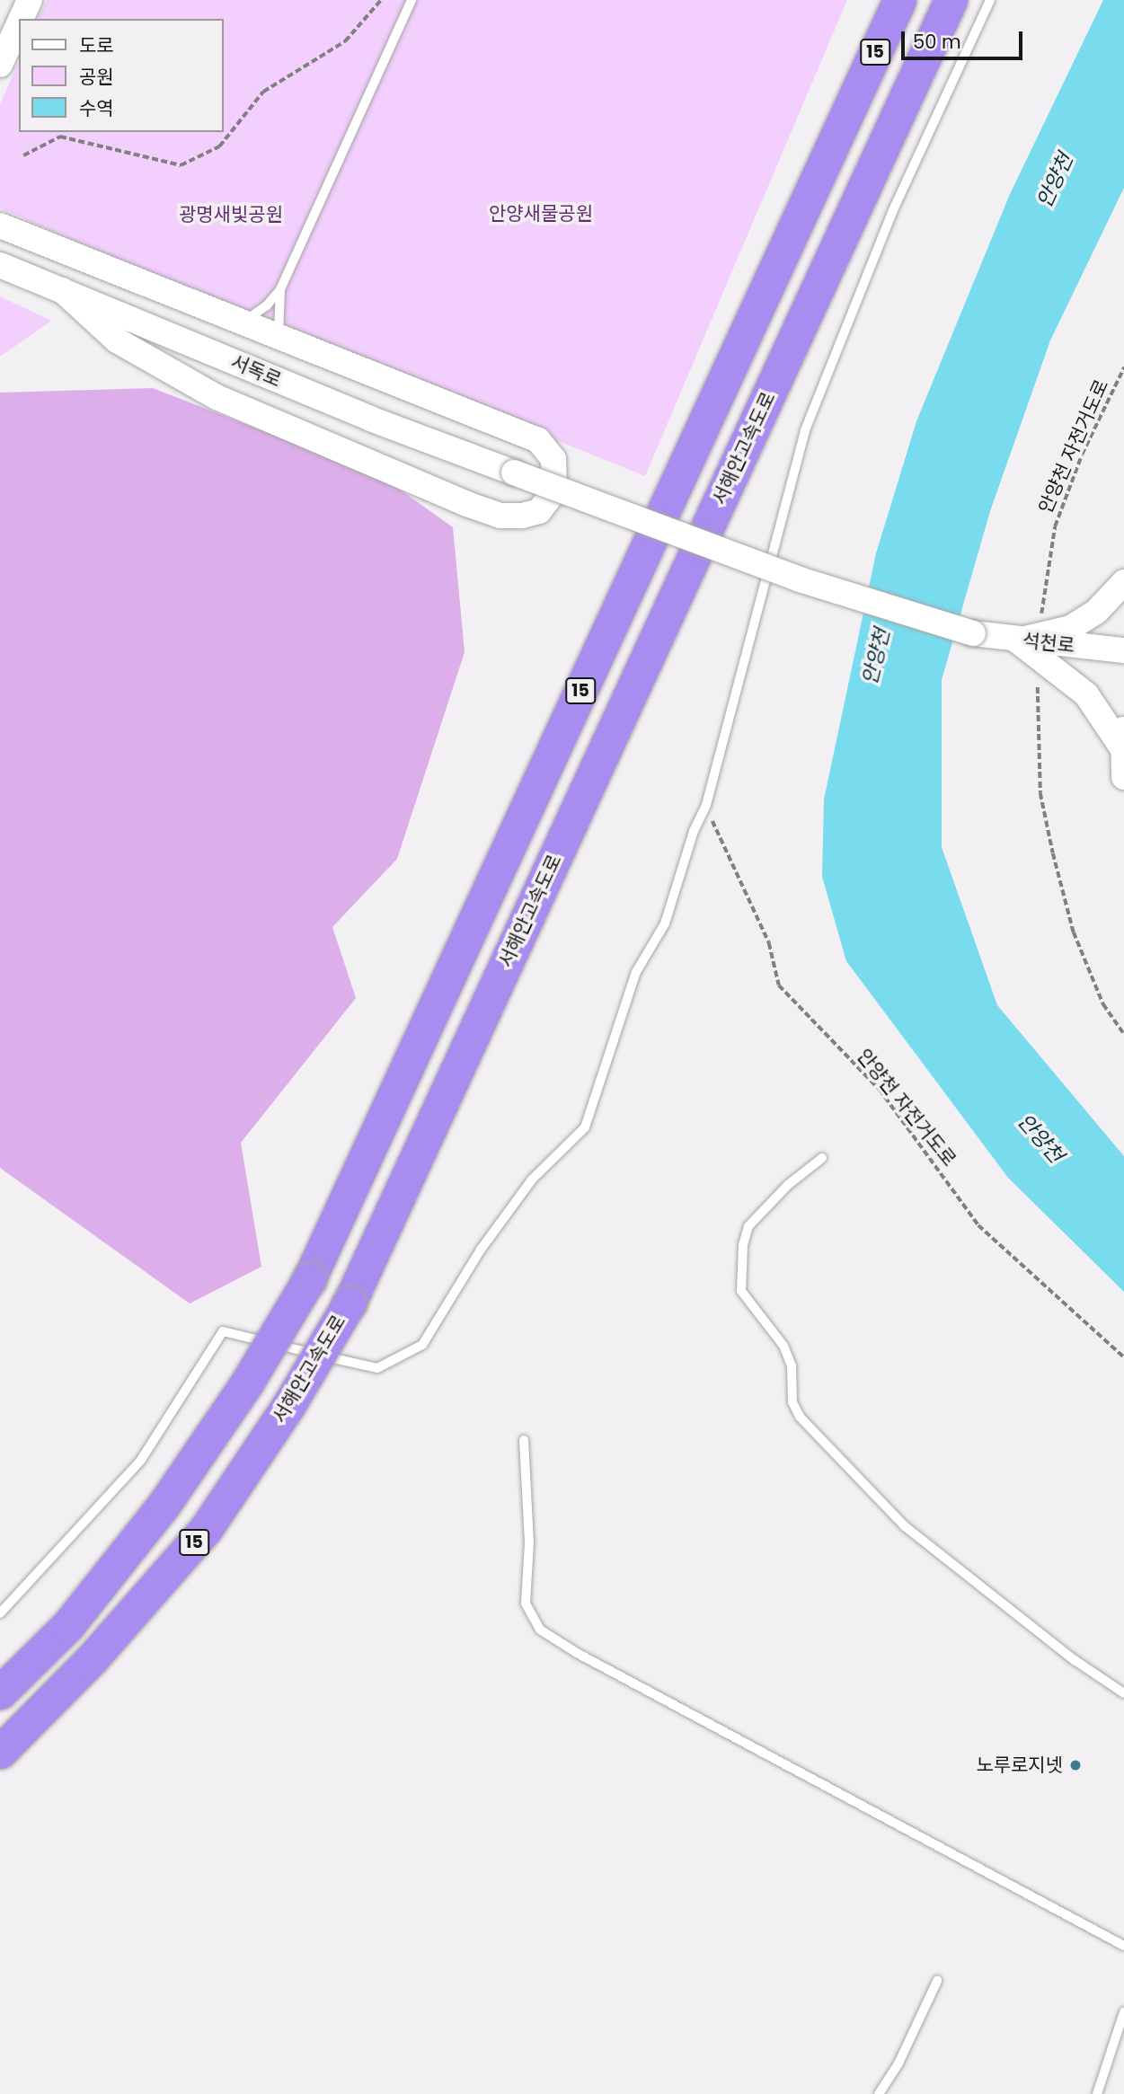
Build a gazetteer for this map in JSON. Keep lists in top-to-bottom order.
{
  "streets": {
    "highway": ["15", "서해안고속도로"],
    "main road": ["서독로", "석천로"],
    "path": ["안양천 자전거도로"]
  },
  "crossings": [
    ["서독로", "석천로"]
  ],
  "water": ["안양천"],
  "parks": ["안양새물공원", "광명새빛공원"],
  "places": ["노루로지넷"],
  "legend": ["도로", "공원", "수역"],
  "scale_bar": "50 m"
}
